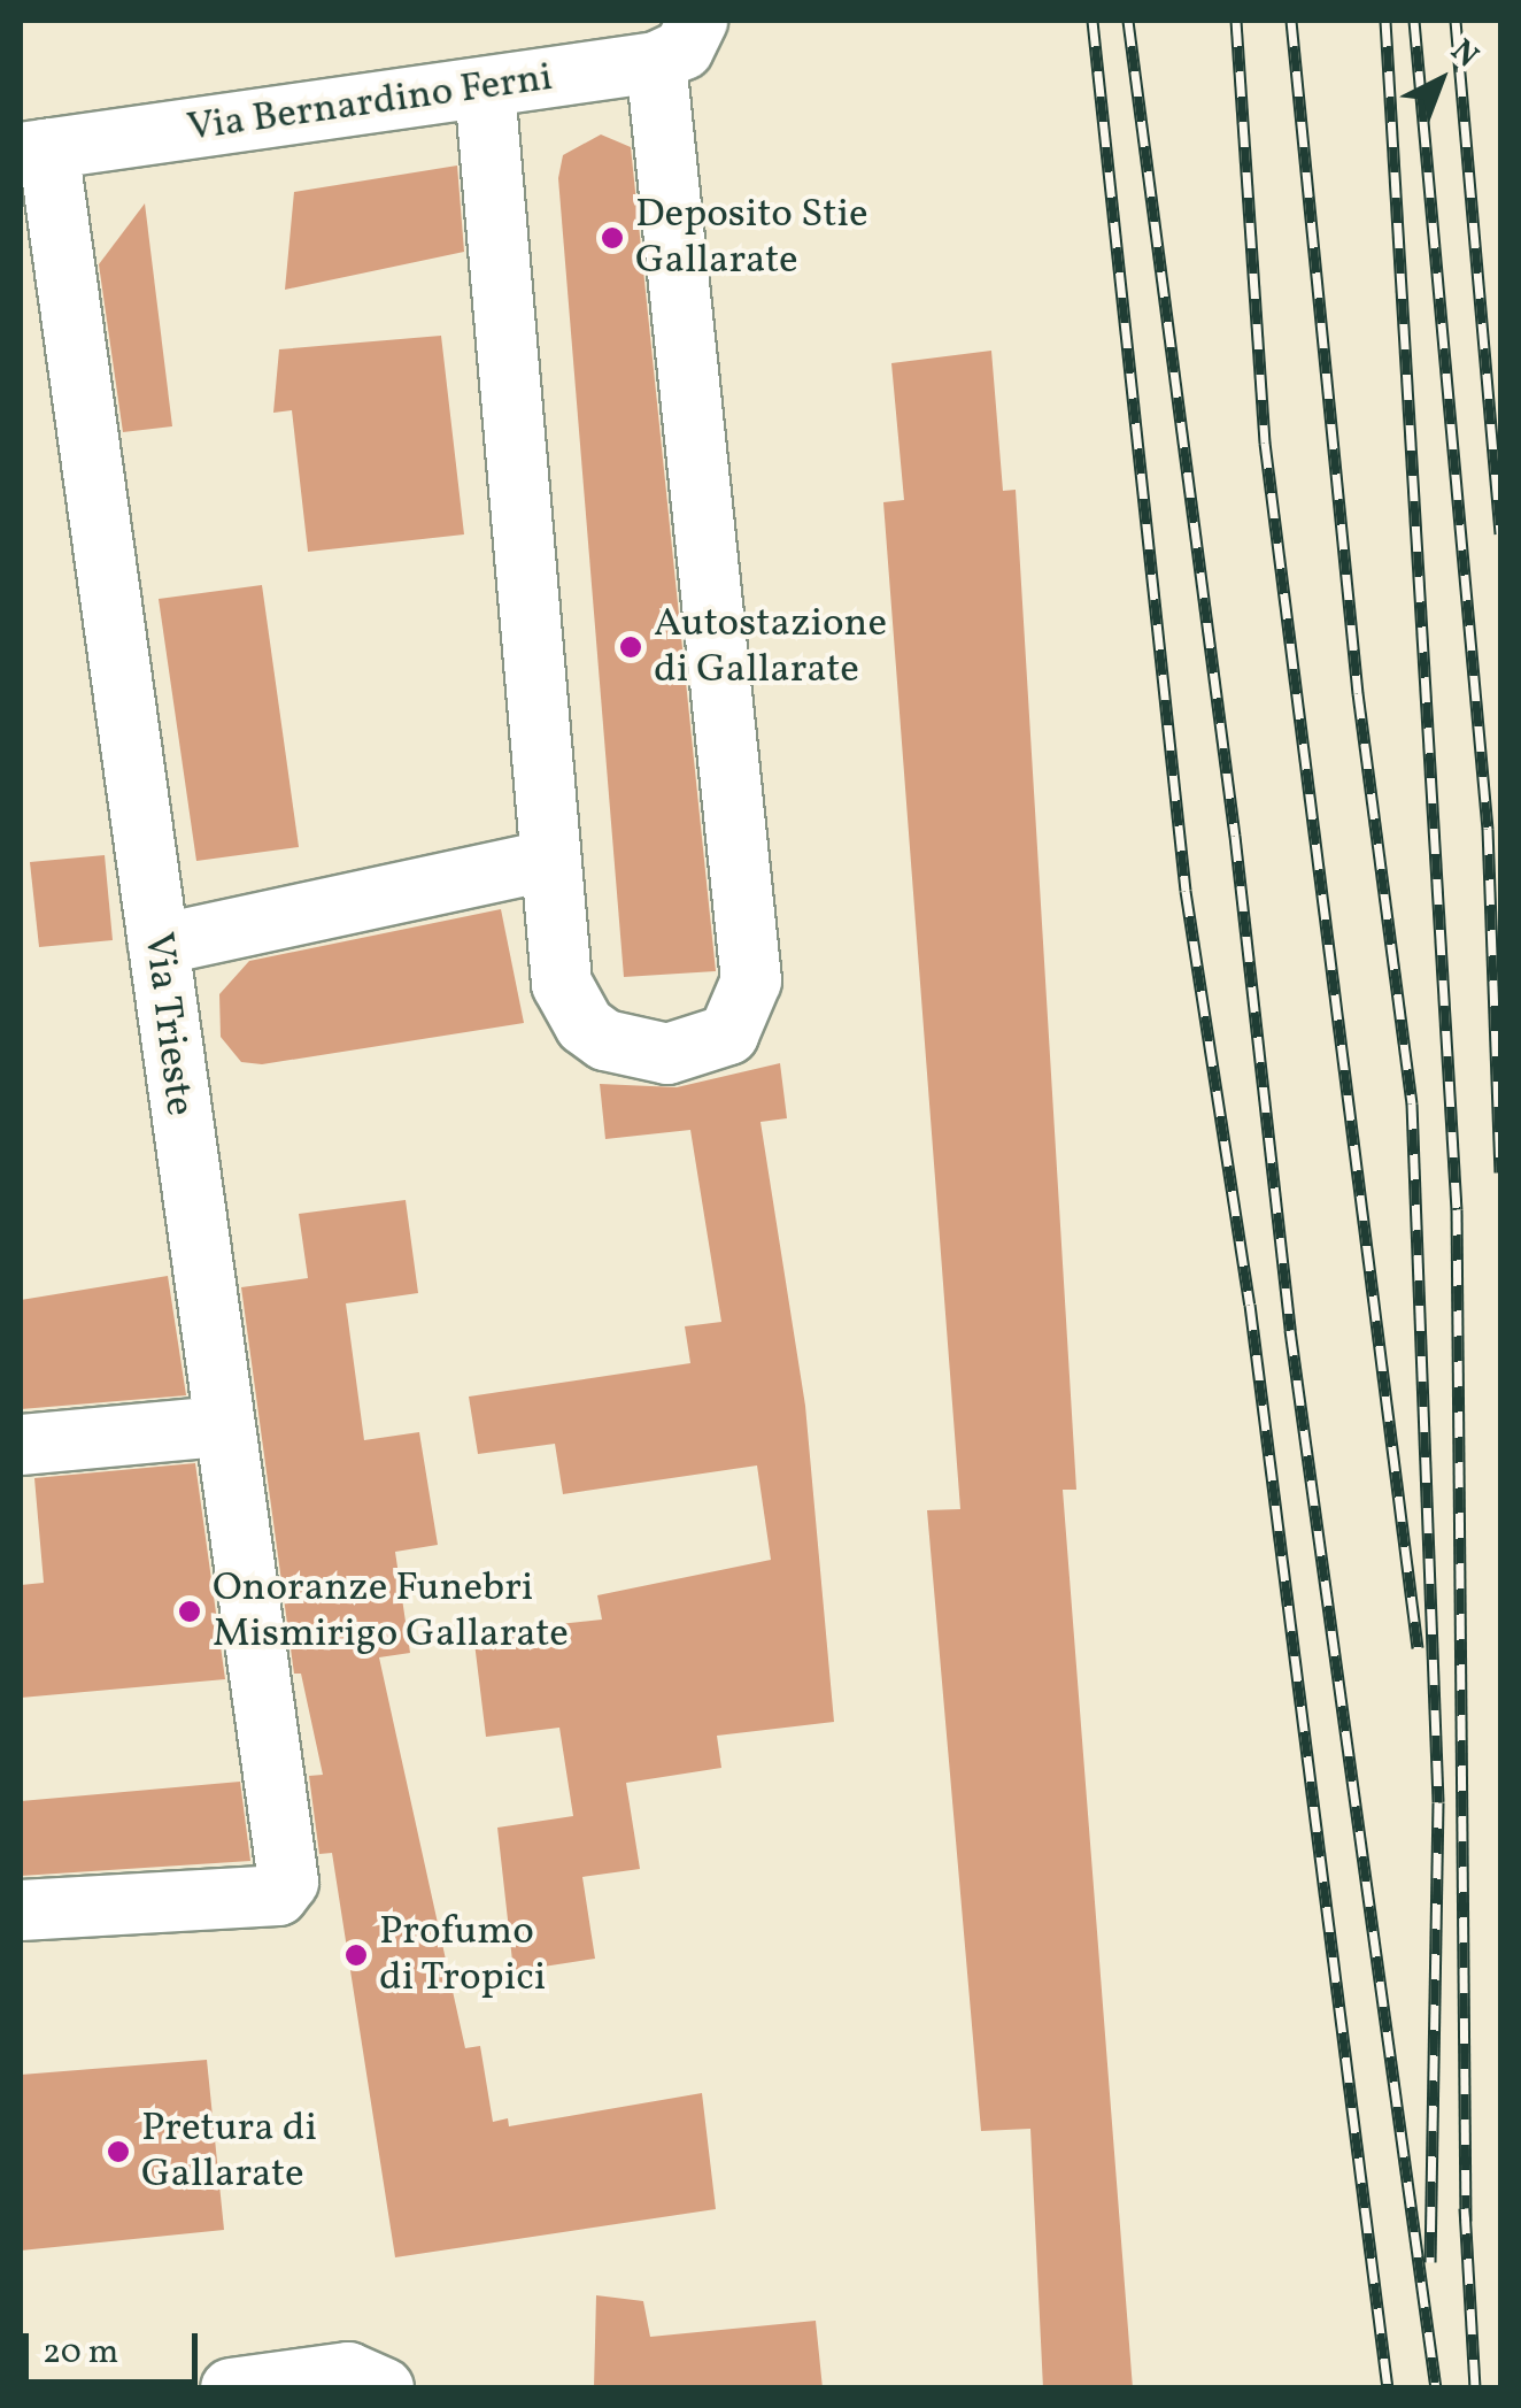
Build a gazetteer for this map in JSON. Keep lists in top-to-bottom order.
{
  "streets": {
    "street": ["Via Bernardino Ferni", "Via Trieste"]
  },
  "crossings": [
    ["Via Bernardino Ferni", "Via Trieste"]
  ],
  "places": [
    "Deposito Stie Gallarate",
    "Autostazione di Gallarate",
    "Onoranze Funebri Mismirigo Gallarate",
    "Profumo di Tropici",
    "Pretura di Gallarate"
  ],
  "scale_bar": "20 m",
  "north": "top right"
}
